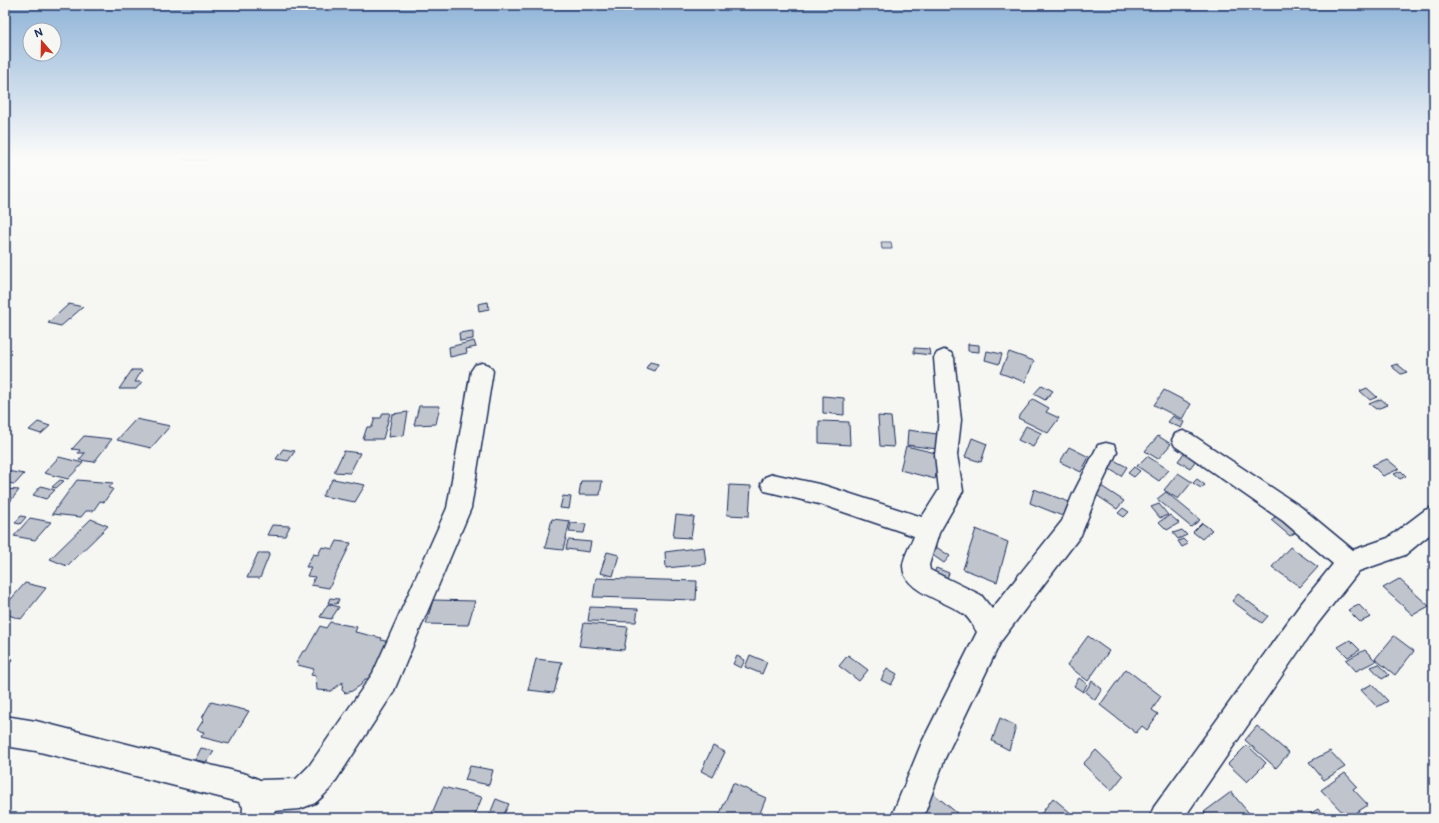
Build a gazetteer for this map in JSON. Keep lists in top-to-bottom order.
{
  "north": "top"
}
